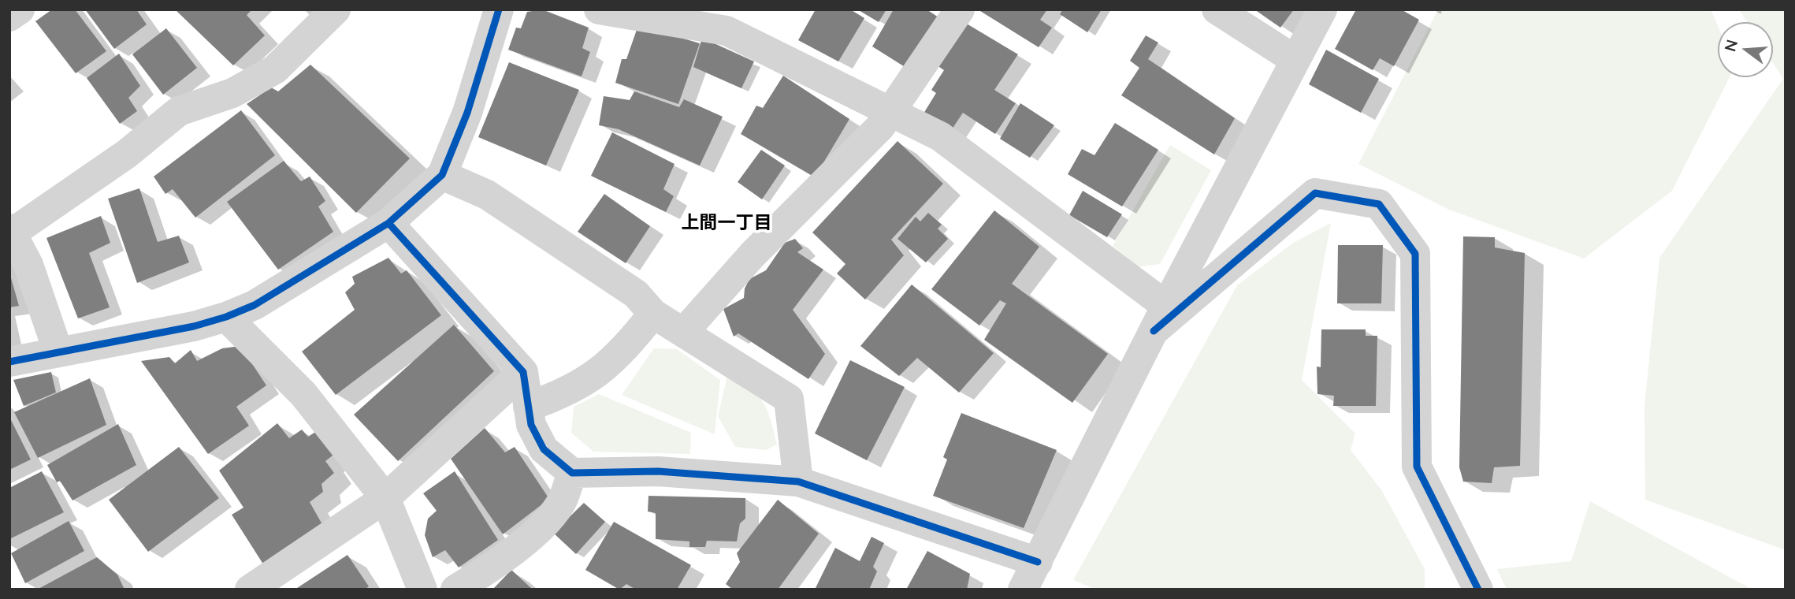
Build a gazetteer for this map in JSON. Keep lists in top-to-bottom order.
{
  "districts": ["上間一丁目"],
  "north": "left"
}
